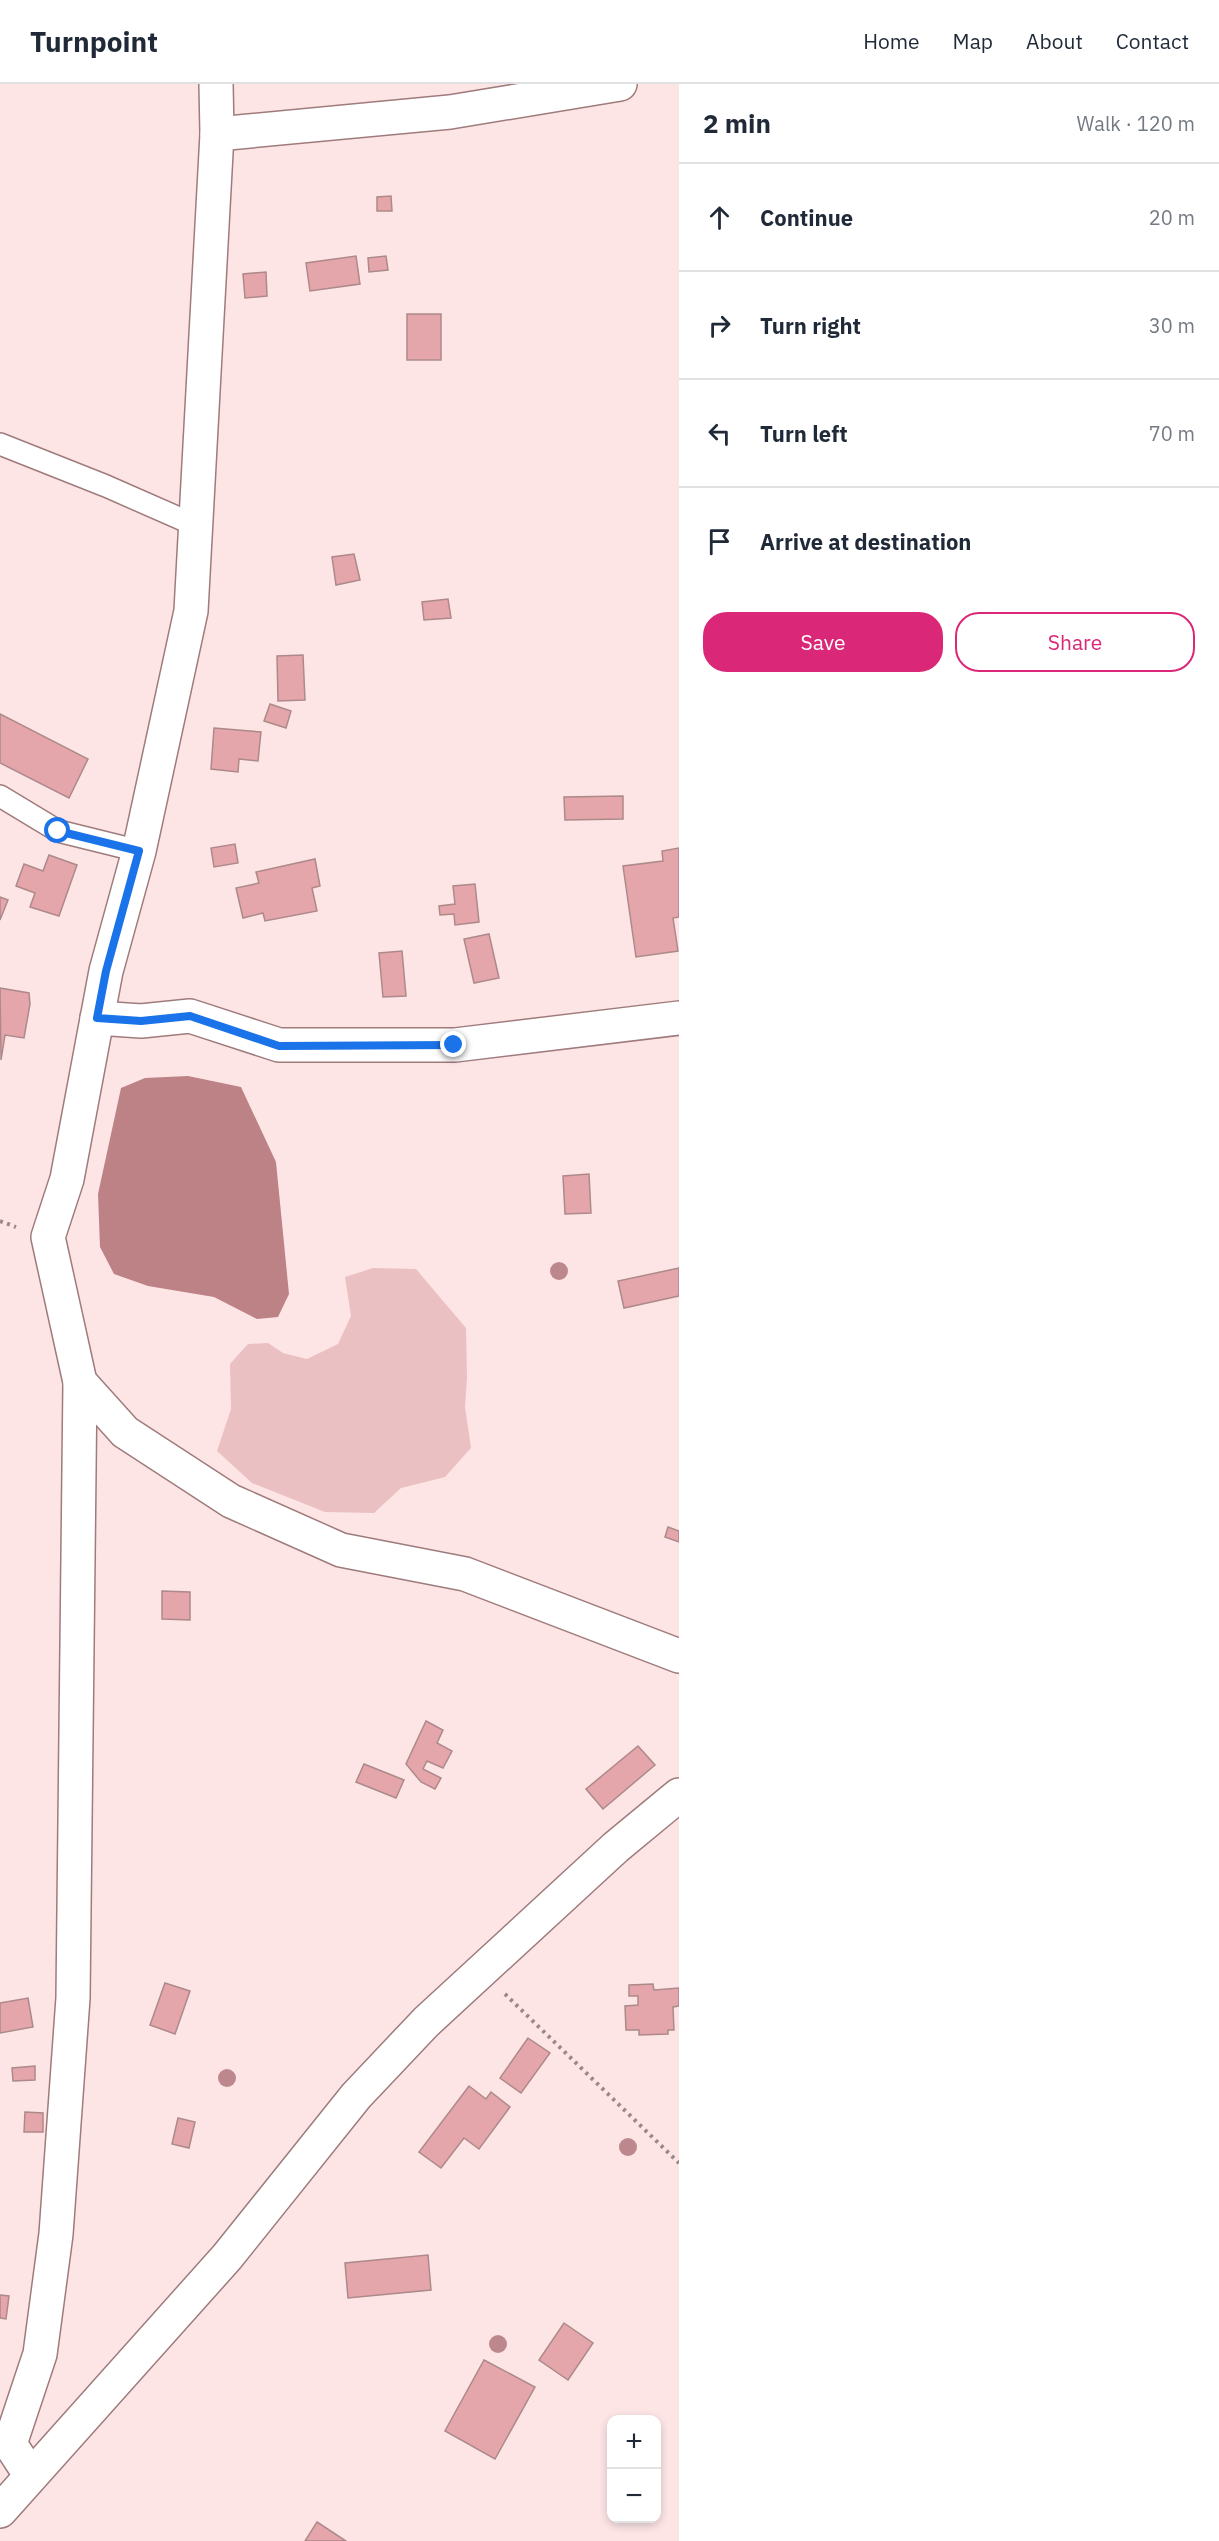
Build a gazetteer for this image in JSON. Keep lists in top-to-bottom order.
{
  "page": {
    "header": "Turnpoint",
    "nav": [
      "Home",
      "Map",
      "About",
      "Contact"
    ],
    "heading": ["2 min", "Walk · 120 m"],
    "list": [
      ["Continue", "20 m"],
      ["Turn right", "30 m"],
      ["Turn left", "70 m"],
      "Arrive at destination"
    ],
    "buttons": ["Save", "Share"],
    "map_buttons": ["+", "−"]
  }
}
